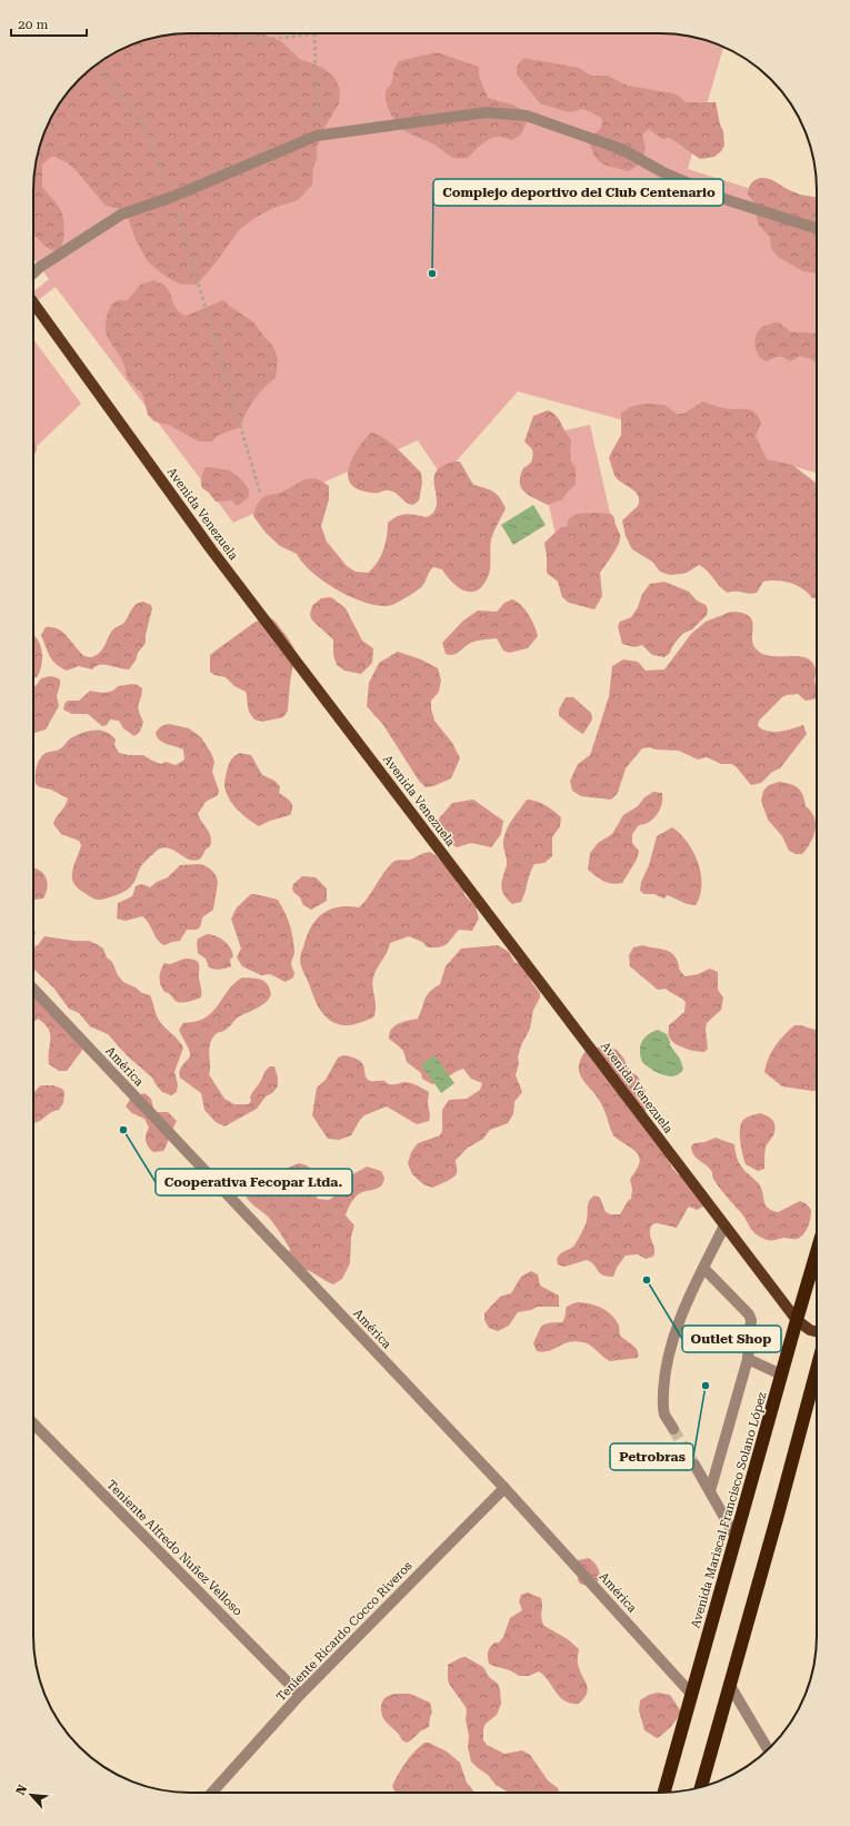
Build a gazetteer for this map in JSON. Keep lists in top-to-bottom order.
{
  "streets": {
    "highway": ["Avenida Mariscal Francisco Solano López"],
    "main road": ["Avenida Venezuela"],
    "street": ["América", "Teniente Alfredo Nuñez Velloso", "Teniente Ricardo Cocco Riveros"]
  },
  "crossings": [
    ["Avenida Venezuela", "Avenida Mariscal Francisco Solano López"],
    ["América", "Avenida Mariscal Francisco Solano López"],
    ["América", "Teniente Ricardo Cocco Riveros"],
    ["Teniente Alfredo Nuñez Velloso", "Teniente Ricardo Cocco Riveros"]
  ],
  "places": [
    "Complejo deportivo del Club Centenario",
    "Cooperativa Fecopar Ltda.",
    "Outlet Shop",
    "Petrobras"
  ],
  "scale_bar": "20 m",
  "north": "top left"
}
